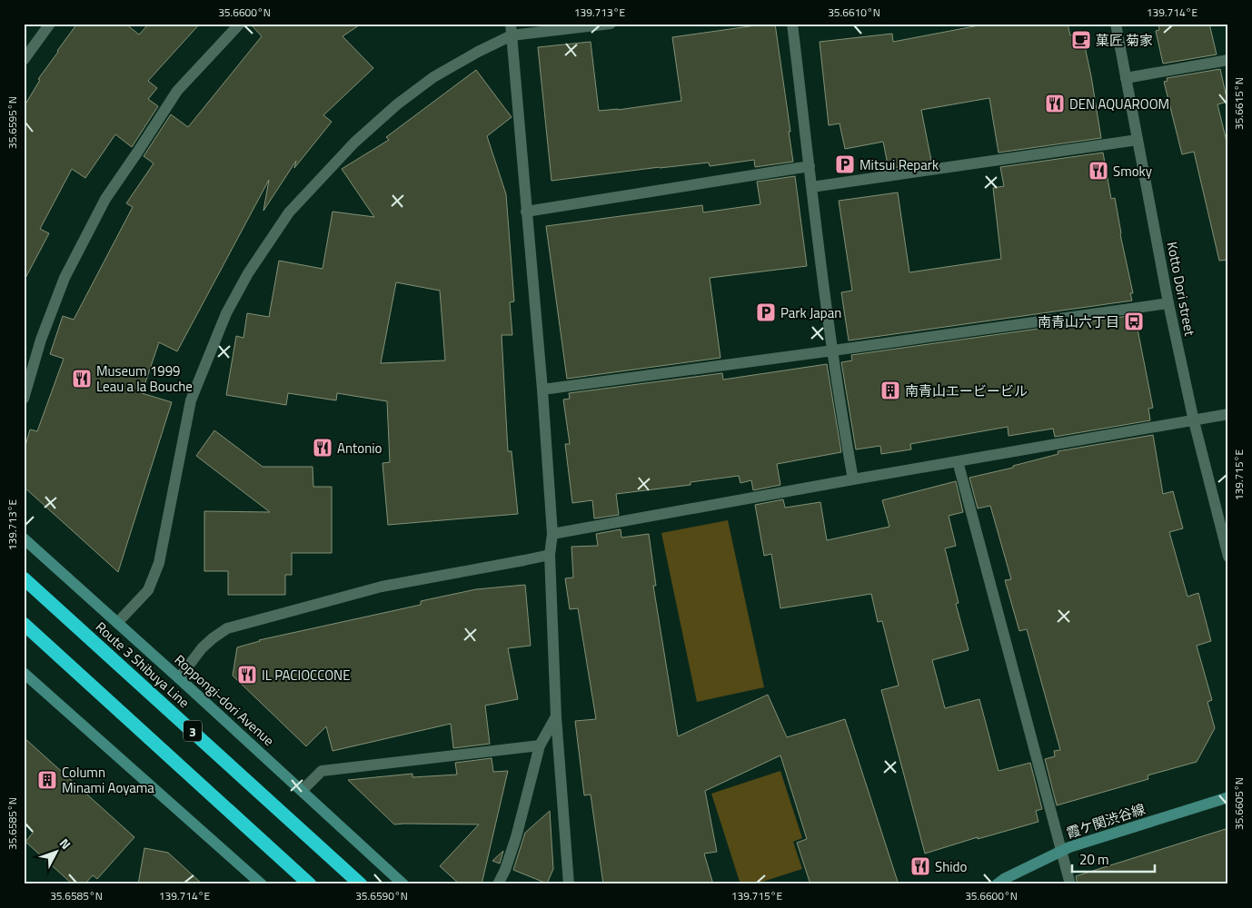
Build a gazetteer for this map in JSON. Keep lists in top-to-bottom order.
{
  "streets": {
    "highway": ["Route 3 Shibuya Line", "3"],
    "main road": ["Roppongi-dori Avenue", "霞ケ関渋谷線"],
    "street": ["Kotto Dori street"]
  },
  "places": {
    "cafe": ["菓匠 菊家"],
    "restaurant": [
      "DEN AQUAROOM",
      "Smoky",
      "Museum 1999 Leau a la Bouche",
      "Antonio",
      "IL PACIOCCONE",
      "Shido"
    ],
    "parking": ["Mitsui Repark", "Park Japan"],
    "bus stop": ["南青山六丁目"],
    "building": ["南青山エービービル", "Column Minami Aoyama"]
  },
  "scale_bar": "20 m",
  "north": "top right",
  "coordinates": [
    "35.6600°N",
    "139.713°E",
    "35.6610°N",
    "139.714°E",
    "35.6615°N",
    "35.6595°N",
    "139.715°E",
    "35.6605°N",
    "35.6585°N",
    "35.6590°N"
  ]
}
